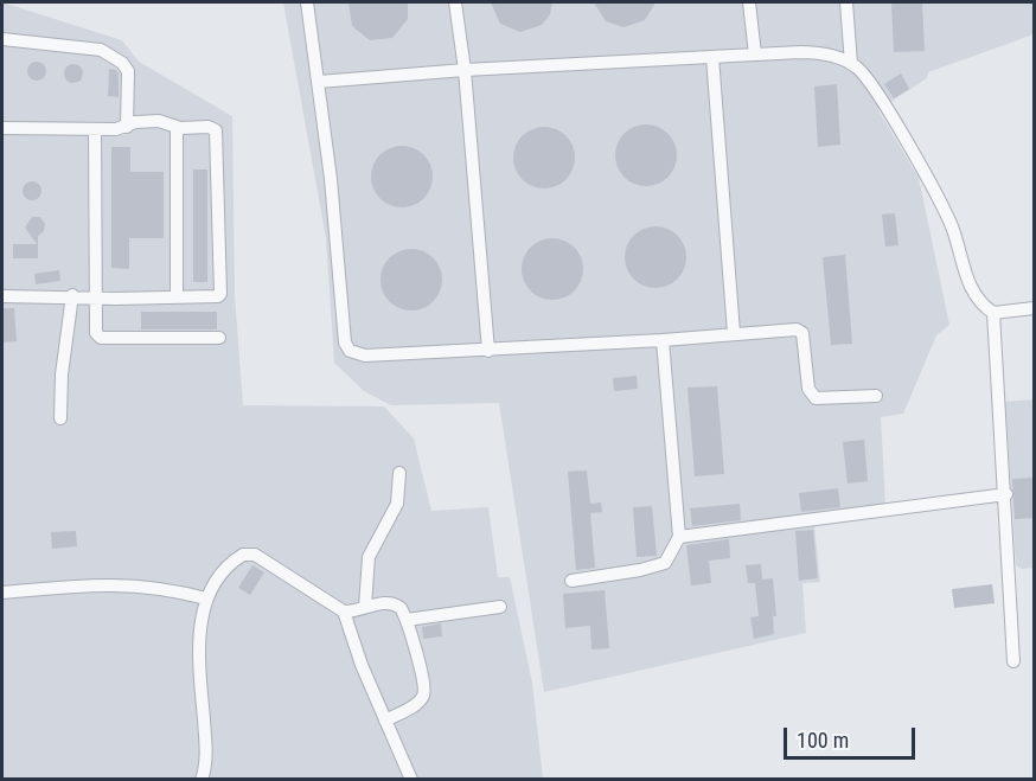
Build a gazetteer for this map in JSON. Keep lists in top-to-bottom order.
{
  "scale_bar": "100 m"
}
